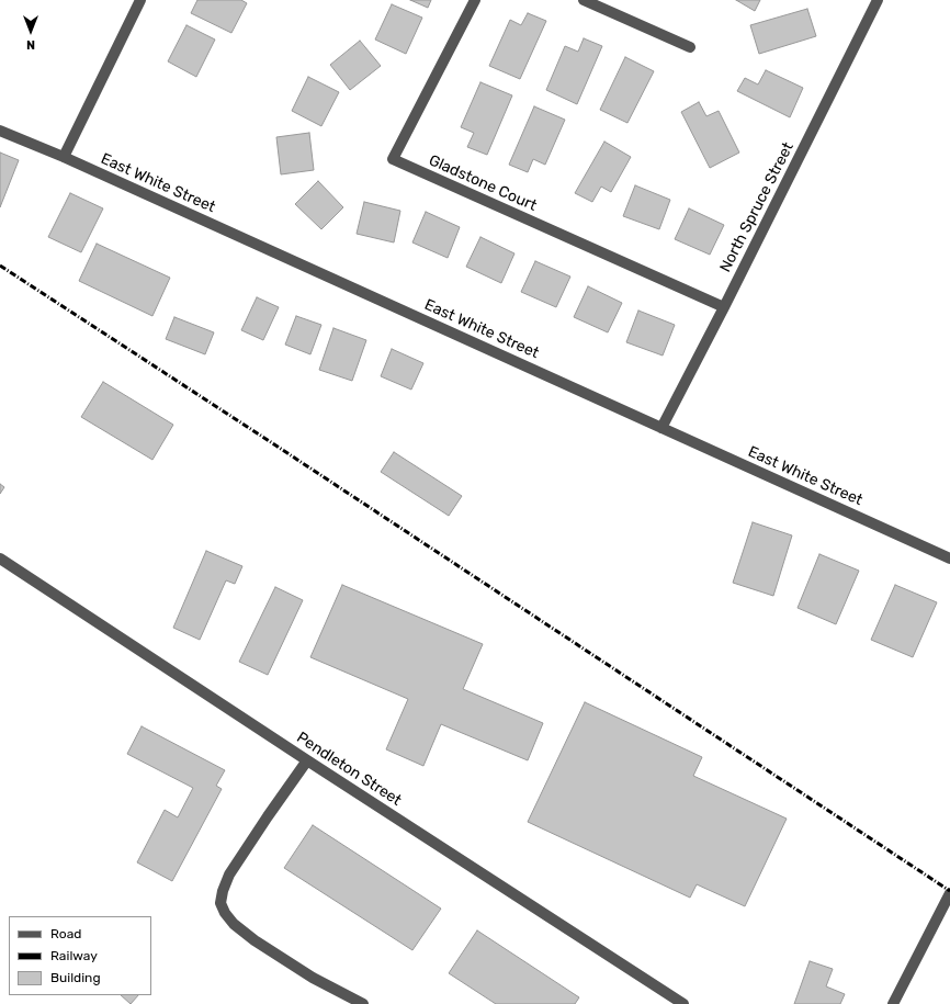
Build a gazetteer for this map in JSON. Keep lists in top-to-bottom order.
{
  "streets": {
    "street": [
      "East White Street",
      "Gladstone Court",
      "North Spruce Street",
      "Pendleton Street"
    ]
  },
  "crossings": [
    ["East White Street", "North Spruce Street"],
    ["Gladstone Court", "North Spruce Street"]
  ],
  "legend": ["Road", "Railway", "Building"],
  "north": "bottom"
}
